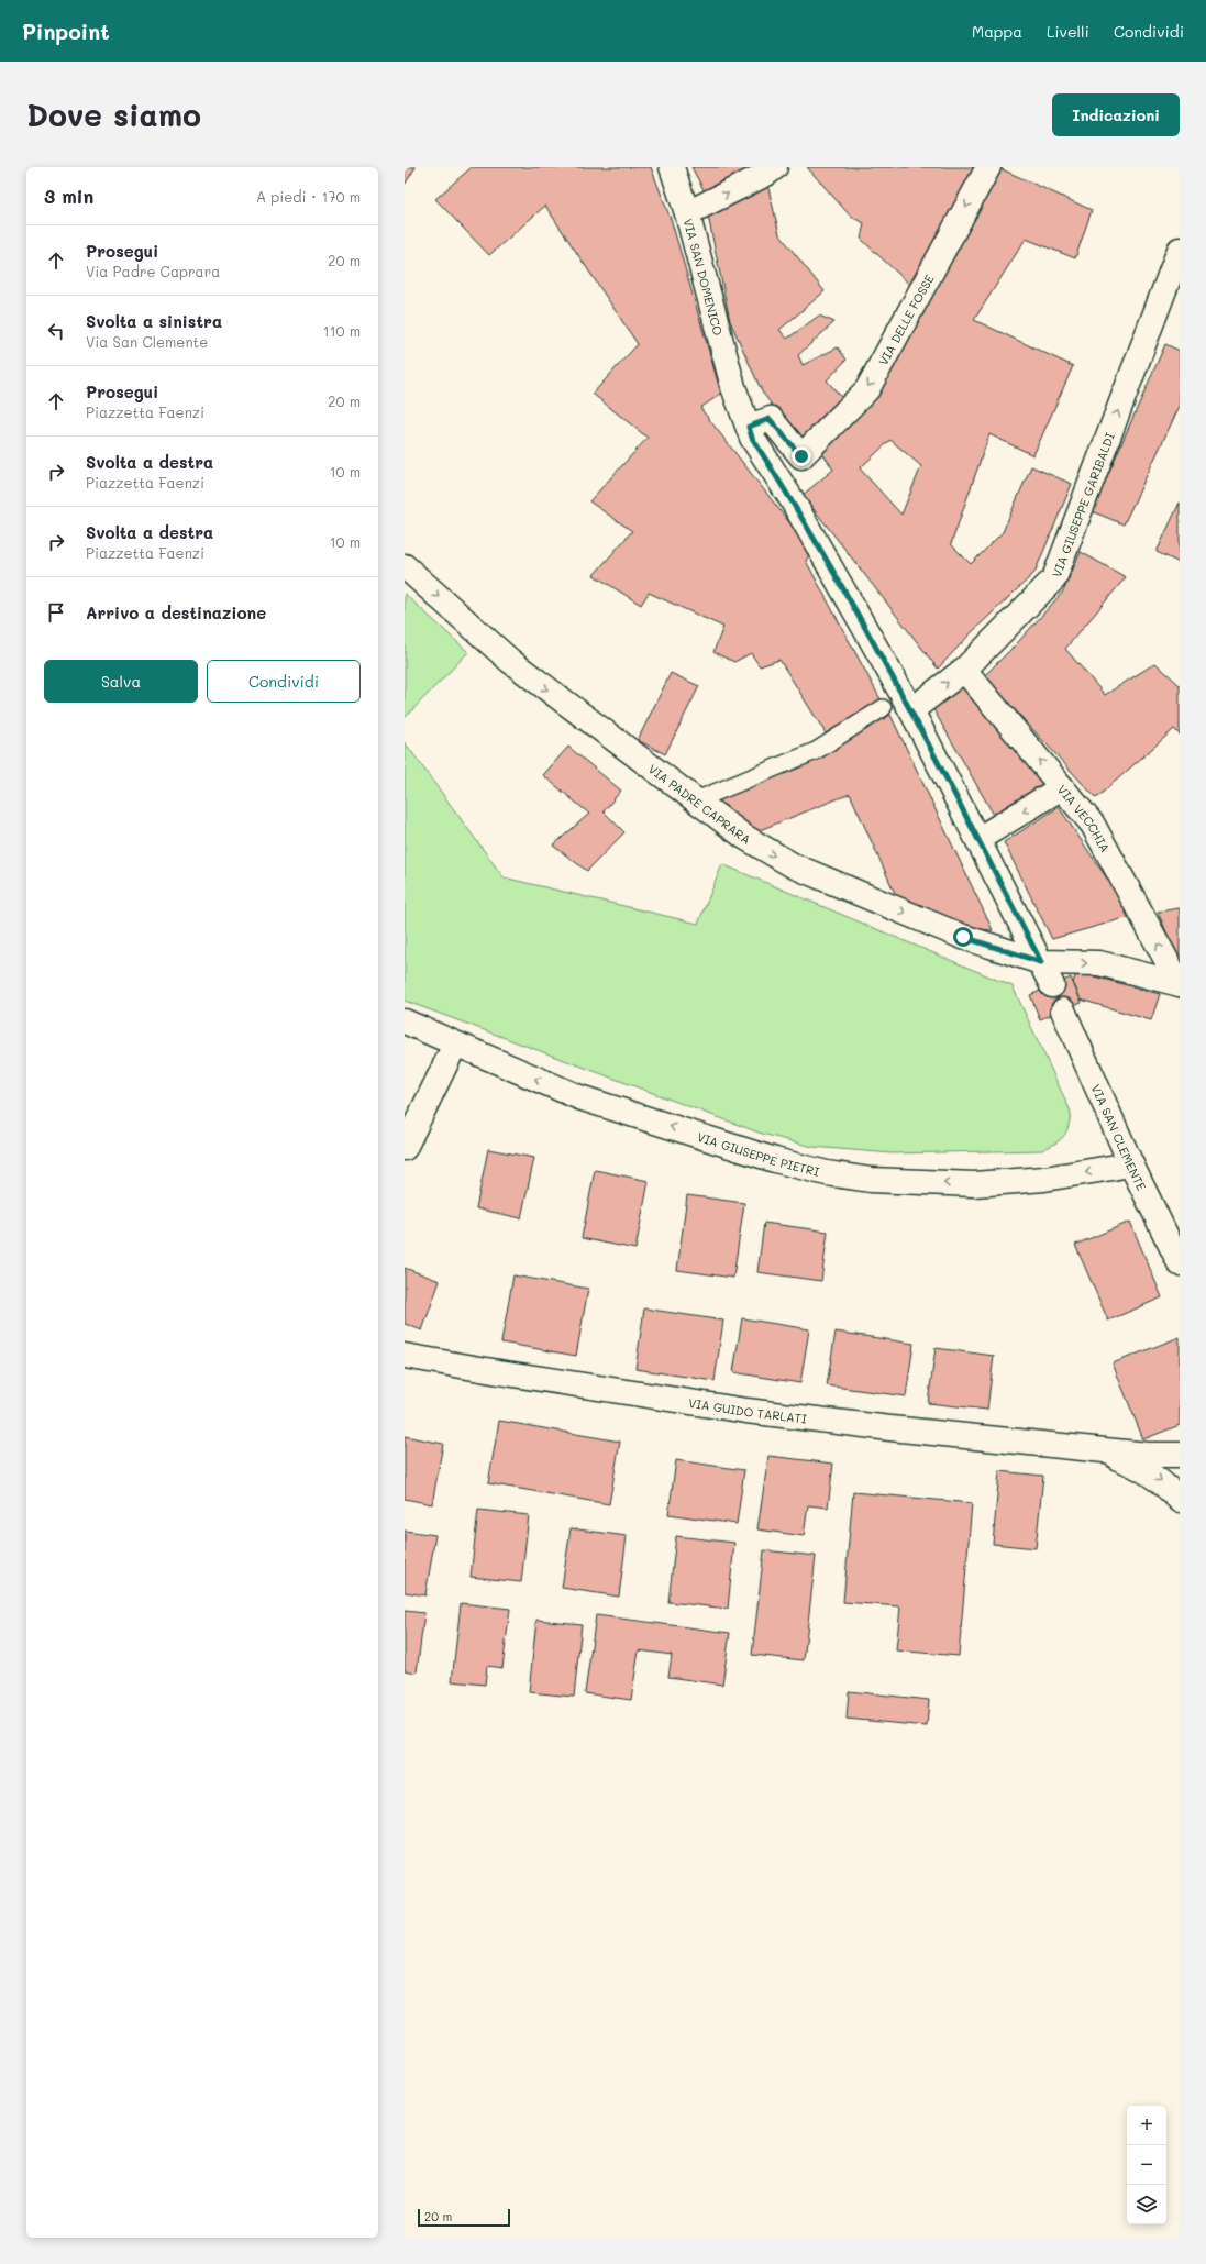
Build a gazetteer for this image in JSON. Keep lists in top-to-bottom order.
{
  "streets": {
    "street": [
      "VIA SAN DOMENICO",
      "VIA DELLE FOSSE",
      "VIA GIUSEPPE GARIBALDI",
      "VIA PADRE CAPRARA",
      "VIA VECCHIA",
      "VIA SAN CLEMENTE",
      "VIA GIUSEPPE PIETRI",
      "VIA GUIDO TARLATI"
    ]
  },
  "crossings": [
    ["VIA SAN DOMENICO", "VIA DELLE FOSSE"],
    ["VIA SAN DOMENICO", "VIA GIUSEPPE GARIBALDI"],
    ["VIA GIUSEPPE GARIBALDI", "VIA VECCHIA"],
    ["VIA PADRE CAPRARA", "VIA VECCHIA"],
    ["VIA SAN CLEMENTE", "VIA GIUSEPPE PIETRI"]
  ],
  "one_way": [
    "VIA DELLE FOSSE",
    "VIA GIUSEPPE GARIBALDI",
    "VIA PADRE CAPRARA",
    "VIA GIUSEPPE PIETRI"
  ],
  "scale_bar": "20 m",
  "page": {
    "header": "Pinpoint",
    "nav": ["Mappa", "Livelli", "Condividi"],
    "buttons": [
      "Indicazioni",
      ["Salva", "Condividi"]
    ],
    "title": "Dove siamo",
    "heading": ["3 min", "A piedi · 170 m"],
    "list": [
      ["Prosegui", "Via Padre Caprara", "20 m"],
      ["Svolta a sinistra", "Via San Clemente", "110 m"],
      ["Prosegui", "Piazzetta Faenzi", "20 m"],
      ["Svolta a destra", "Piazzetta Faenzi", "10 m"],
      ["Svolta a destra", "Piazzetta Faenzi", "10 m"],
      "Arrivo a destinazione"
    ],
    "map_buttons": ["+", "−"],
    "scale": "20 m"
  }
}
